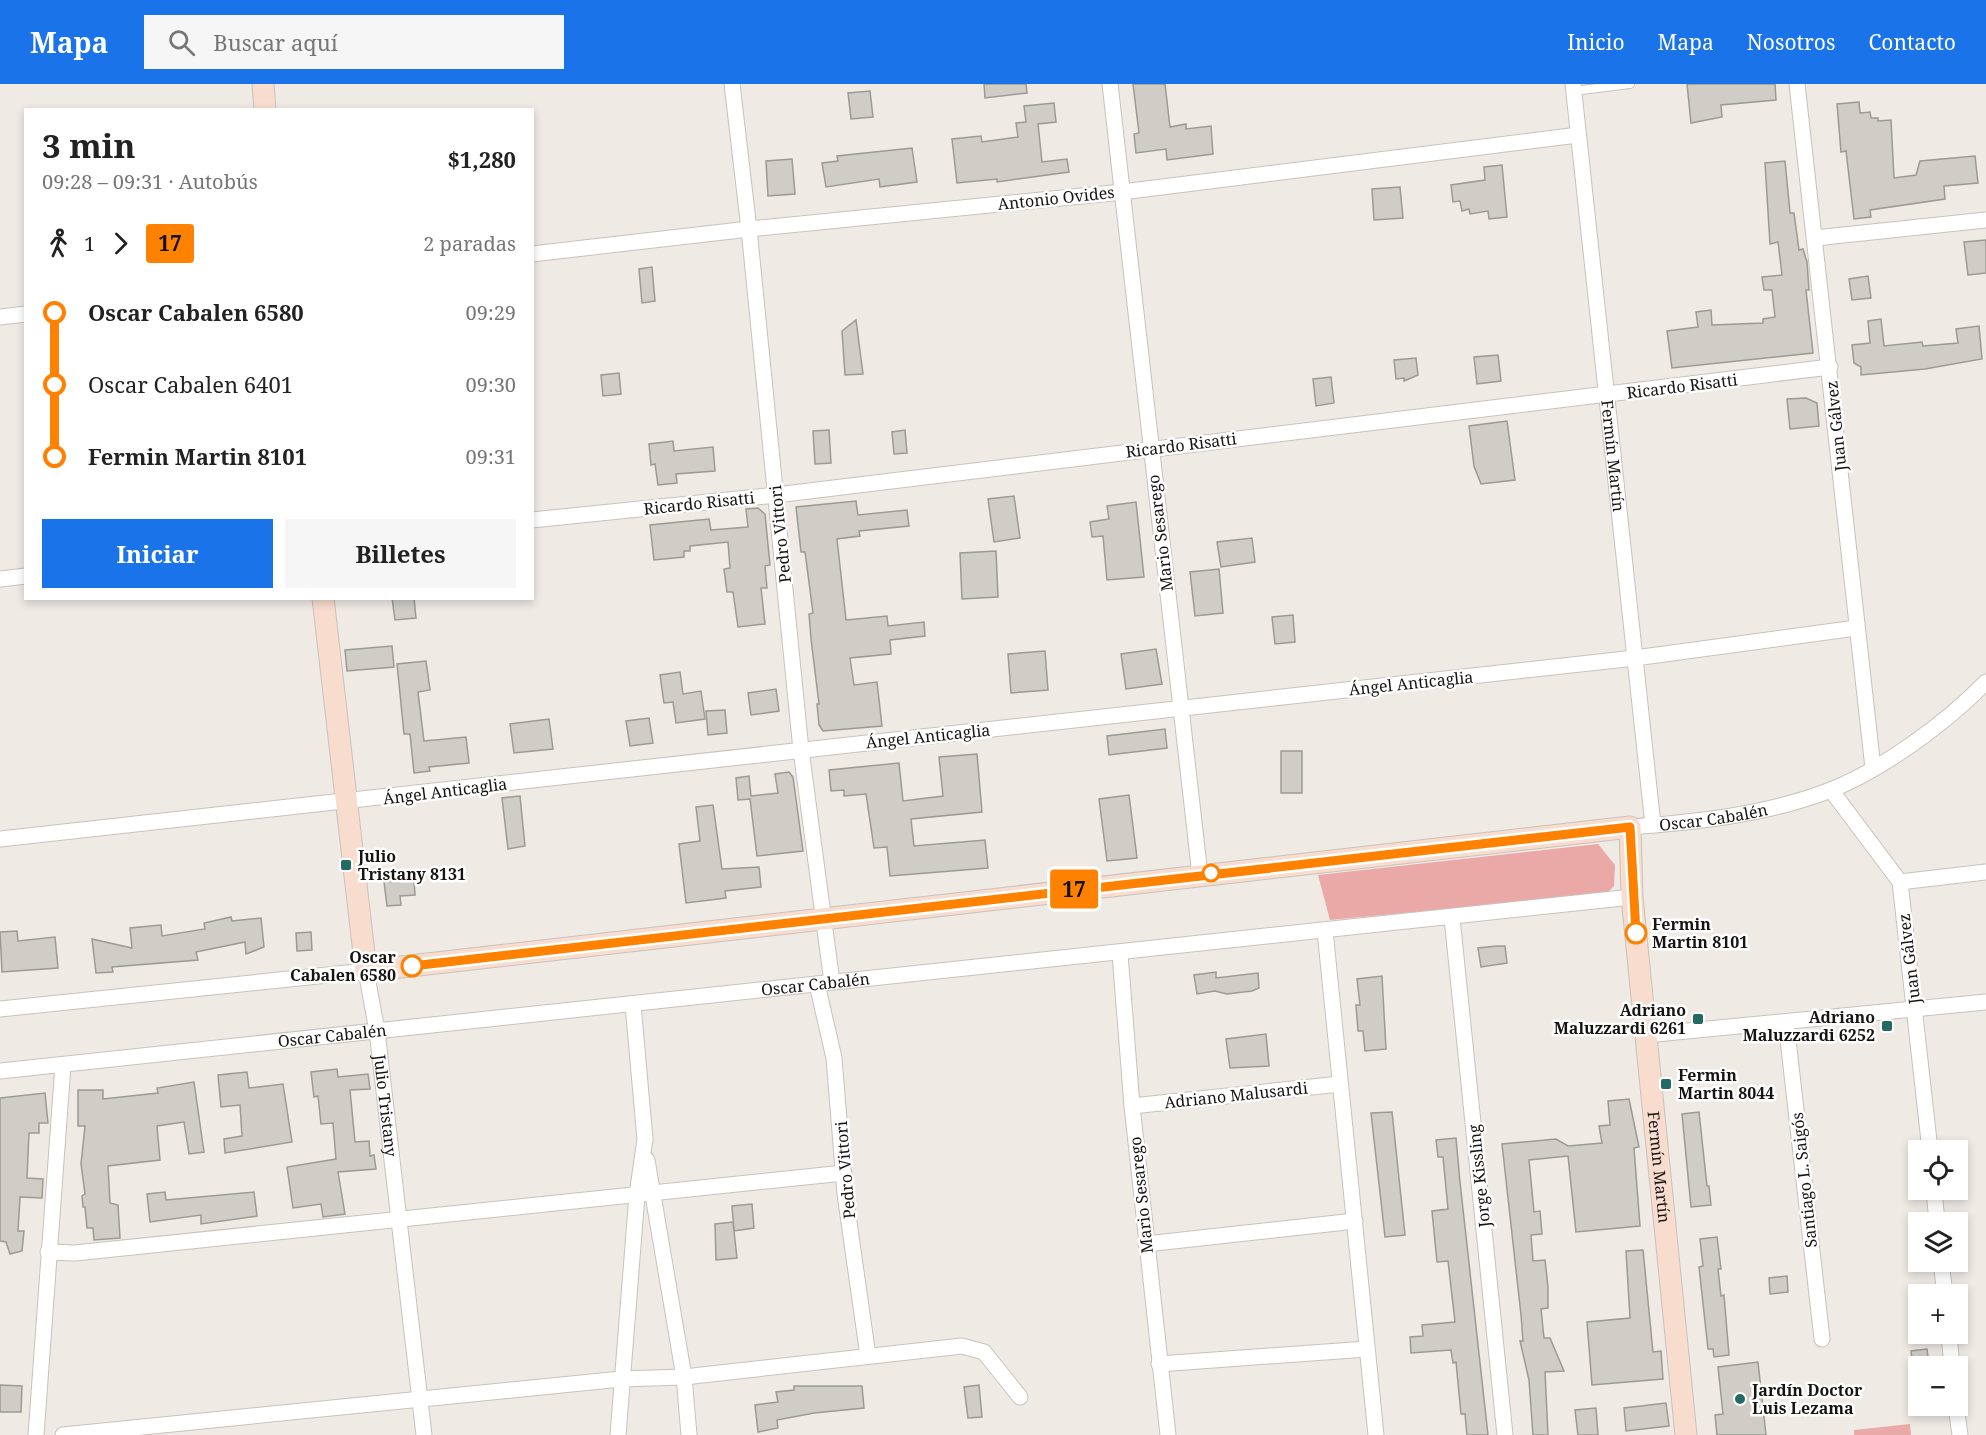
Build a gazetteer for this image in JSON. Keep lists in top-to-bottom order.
{
  "streets": {
    "main road": ["Fermín Martín", "Oscar Cabalén", "Julio Tristany"],
    "street": [
      "Antonio Ovides",
      "Ricardo Risatti",
      "Juan Gálvez",
      "Mario Sesarego",
      "Pedro Vittori",
      "Ángel Anticaglia",
      "Adriano Malusardi",
      "Jorge Kissling",
      "Santiago L. Saigós"
    ]
  },
  "crossings": [
    ["Antonio Ovides", "Fermín Martín"],
    ["Antonio Ovides", "Mario Sesarego"],
    ["Antonio Ovides", "Pedro Vittori"],
    ["Ricardo Risatti", "Juan Gálvez"],
    ["Ricardo Risatti", "Fermín Martín"],
    ["Ricardo Risatti", "Mario Sesarego"],
    ["Ricardo Risatti", "Pedro Vittori"],
    ["Juan Gálvez", "Ángel Anticaglia"],
    ["Juan Gálvez", "Oscar Cabalén"],
    ["Fermín Martín", "Ángel Anticaglia"],
    ["Fermín Martín", "Oscar Cabalén"],
    ["Mario Sesarego", "Ángel Anticaglia"],
    ["Mario Sesarego", "Oscar Cabalén"],
    ["Mario Sesarego", "Adriano Malusardi"],
    ["Pedro Vittori", "Ángel Anticaglia"],
    ["Pedro Vittori", "Oscar Cabalén"],
    ["Ángel Anticaglia", "Julio Tristany"],
    ["Oscar Cabalén", "Julio Tristany"],
    ["Oscar Cabalén", "Jorge Kissling"]
  ],
  "places": {
    "transit": [
      "Julio Tristany 8131",
      "Adriano Maluzzardi 6261",
      "Adriano Maluzzardi 6252",
      "Fermin Martin 8044"
    ],
    "other": ["Fermin Martin 8101", "Oscar Cabalen 6580", "Jardín Doctor Luis Lezama"]
  },
  "lines": ["bus line 17"],
  "page": {
    "header": "Mapa",
    "search": "Buscar aquí",
    "nav": [
      "Inicio",
      "Mapa",
      "Nosotros",
      "Contacto"
    ],
    "on_map": "17",
    "heading": ["3 min", "09:28 – 09:31 · Autobús", "$1,280"],
    "legs": ["1", "17", "2 paradas"],
    "list": [
      {
        "name": "Oscar Cabalen 6580",
        "value": "09:29"
      },
      {
        "name": "Oscar Cabalen 6401",
        "value": "09:30"
      },
      {
        "name": "Fermin Martin 8101",
        "value": "09:31"
      }
    ],
    "buttons": ["Iniciar", "Billetes"],
    "map_buttons": ["+", "−"]
  }
}
